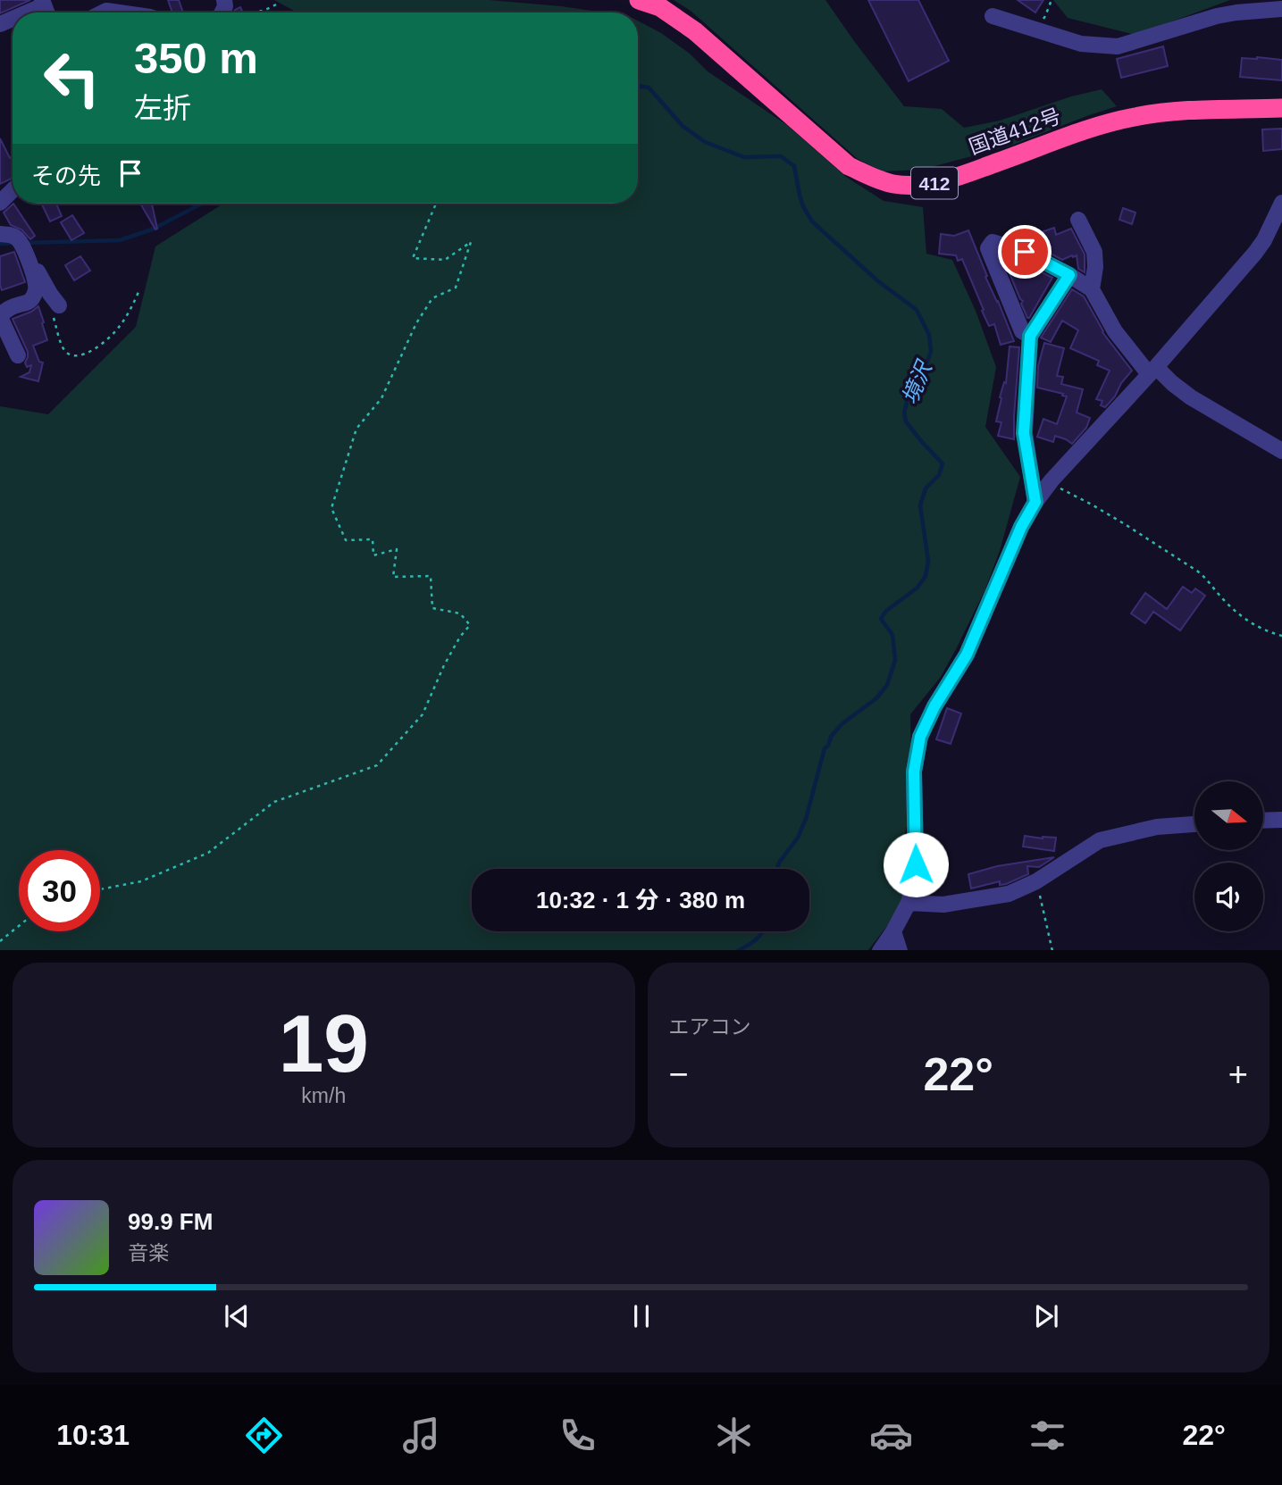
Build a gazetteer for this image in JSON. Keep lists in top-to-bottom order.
{
  "streets": {
    "highway": ["国道412号", "412"]
  },
  "water": ["境沢"],
  "north": "right",
  "page": {
    "turn": ["350 m", "左折"],
    "then": "その先",
    "limit": "30",
    "trip": "10:32 · 1 分 · 380 m",
    "tile": [
      ["19", "km/h"],
      "エアコン"
    ],
    "heat": ["−", "22°", "+"],
    "song": ["99.9 FM", "音楽"],
    "tabs": ["10:31", "22°"]
  }
}
